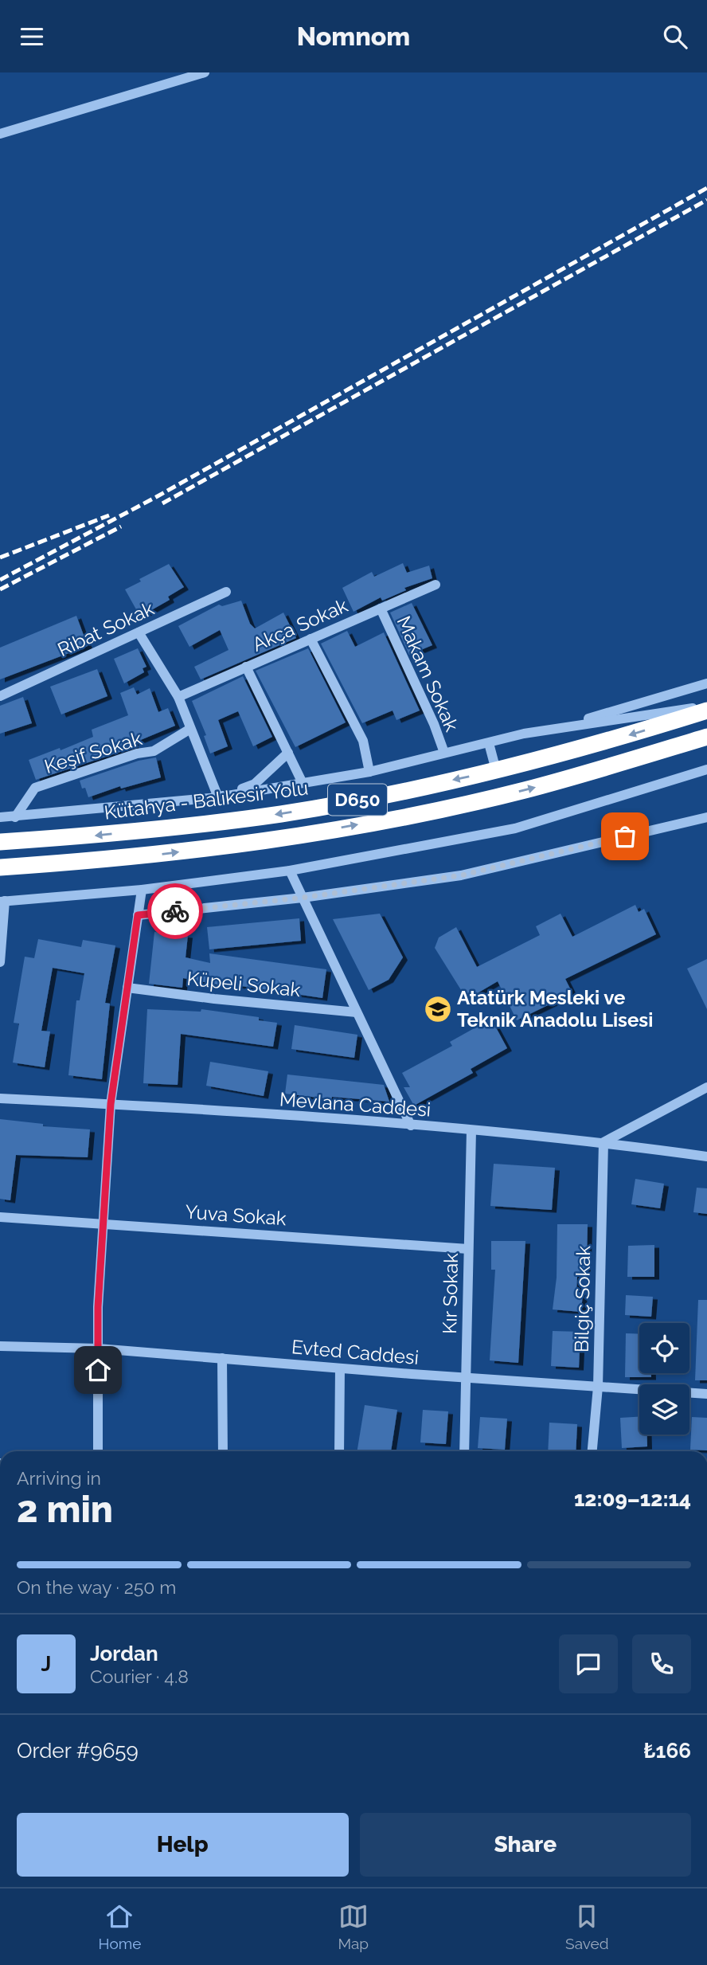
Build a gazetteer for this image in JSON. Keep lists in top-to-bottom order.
{
  "streets": {
    "highway": ["D650", "Kütahya - Balıkesir Yolu"],
    "street": [
      "Akça Sokak",
      "Ribat Sokak",
      "Makam Sokak",
      "Keşif Sokak",
      "Küpeli Sokak",
      "Mevlana Caddesi",
      "Yuva Sokak",
      "Kır Sokak",
      "Bilgiç Sokak",
      "Evted Caddesi"
    ]
  },
  "crossings": [
    ["Akça Sokak", "Makam Sokak"],
    ["Mevlana Caddesi", "Kır Sokak"],
    ["Mevlana Caddesi", "Bilgiç Sokak"],
    ["Yuva Sokak", "Kır Sokak"],
    ["Kır Sokak", "Evted Caddesi"],
    ["Bilgiç Sokak", "Evted Caddesi"]
  ],
  "places": {
    "school or university": ["Atatürk Mesleki ve Teknik Anadolu Lisesi"]
  },
  "page": {
    "header": "Nomnom",
    "heading": ["2 min", "Arriving in", "12:09–12:14"],
    "panel": [
      "Jordan",
      "Courier · 4.8",
      "Order #9659",
      "₺166"
    ],
    "bar": "On the way · 250 m",
    "round": "J",
    "buttons": ["Help", "Share"],
    "tabs": ["Home", "Map", "Saved"]
  }
}
